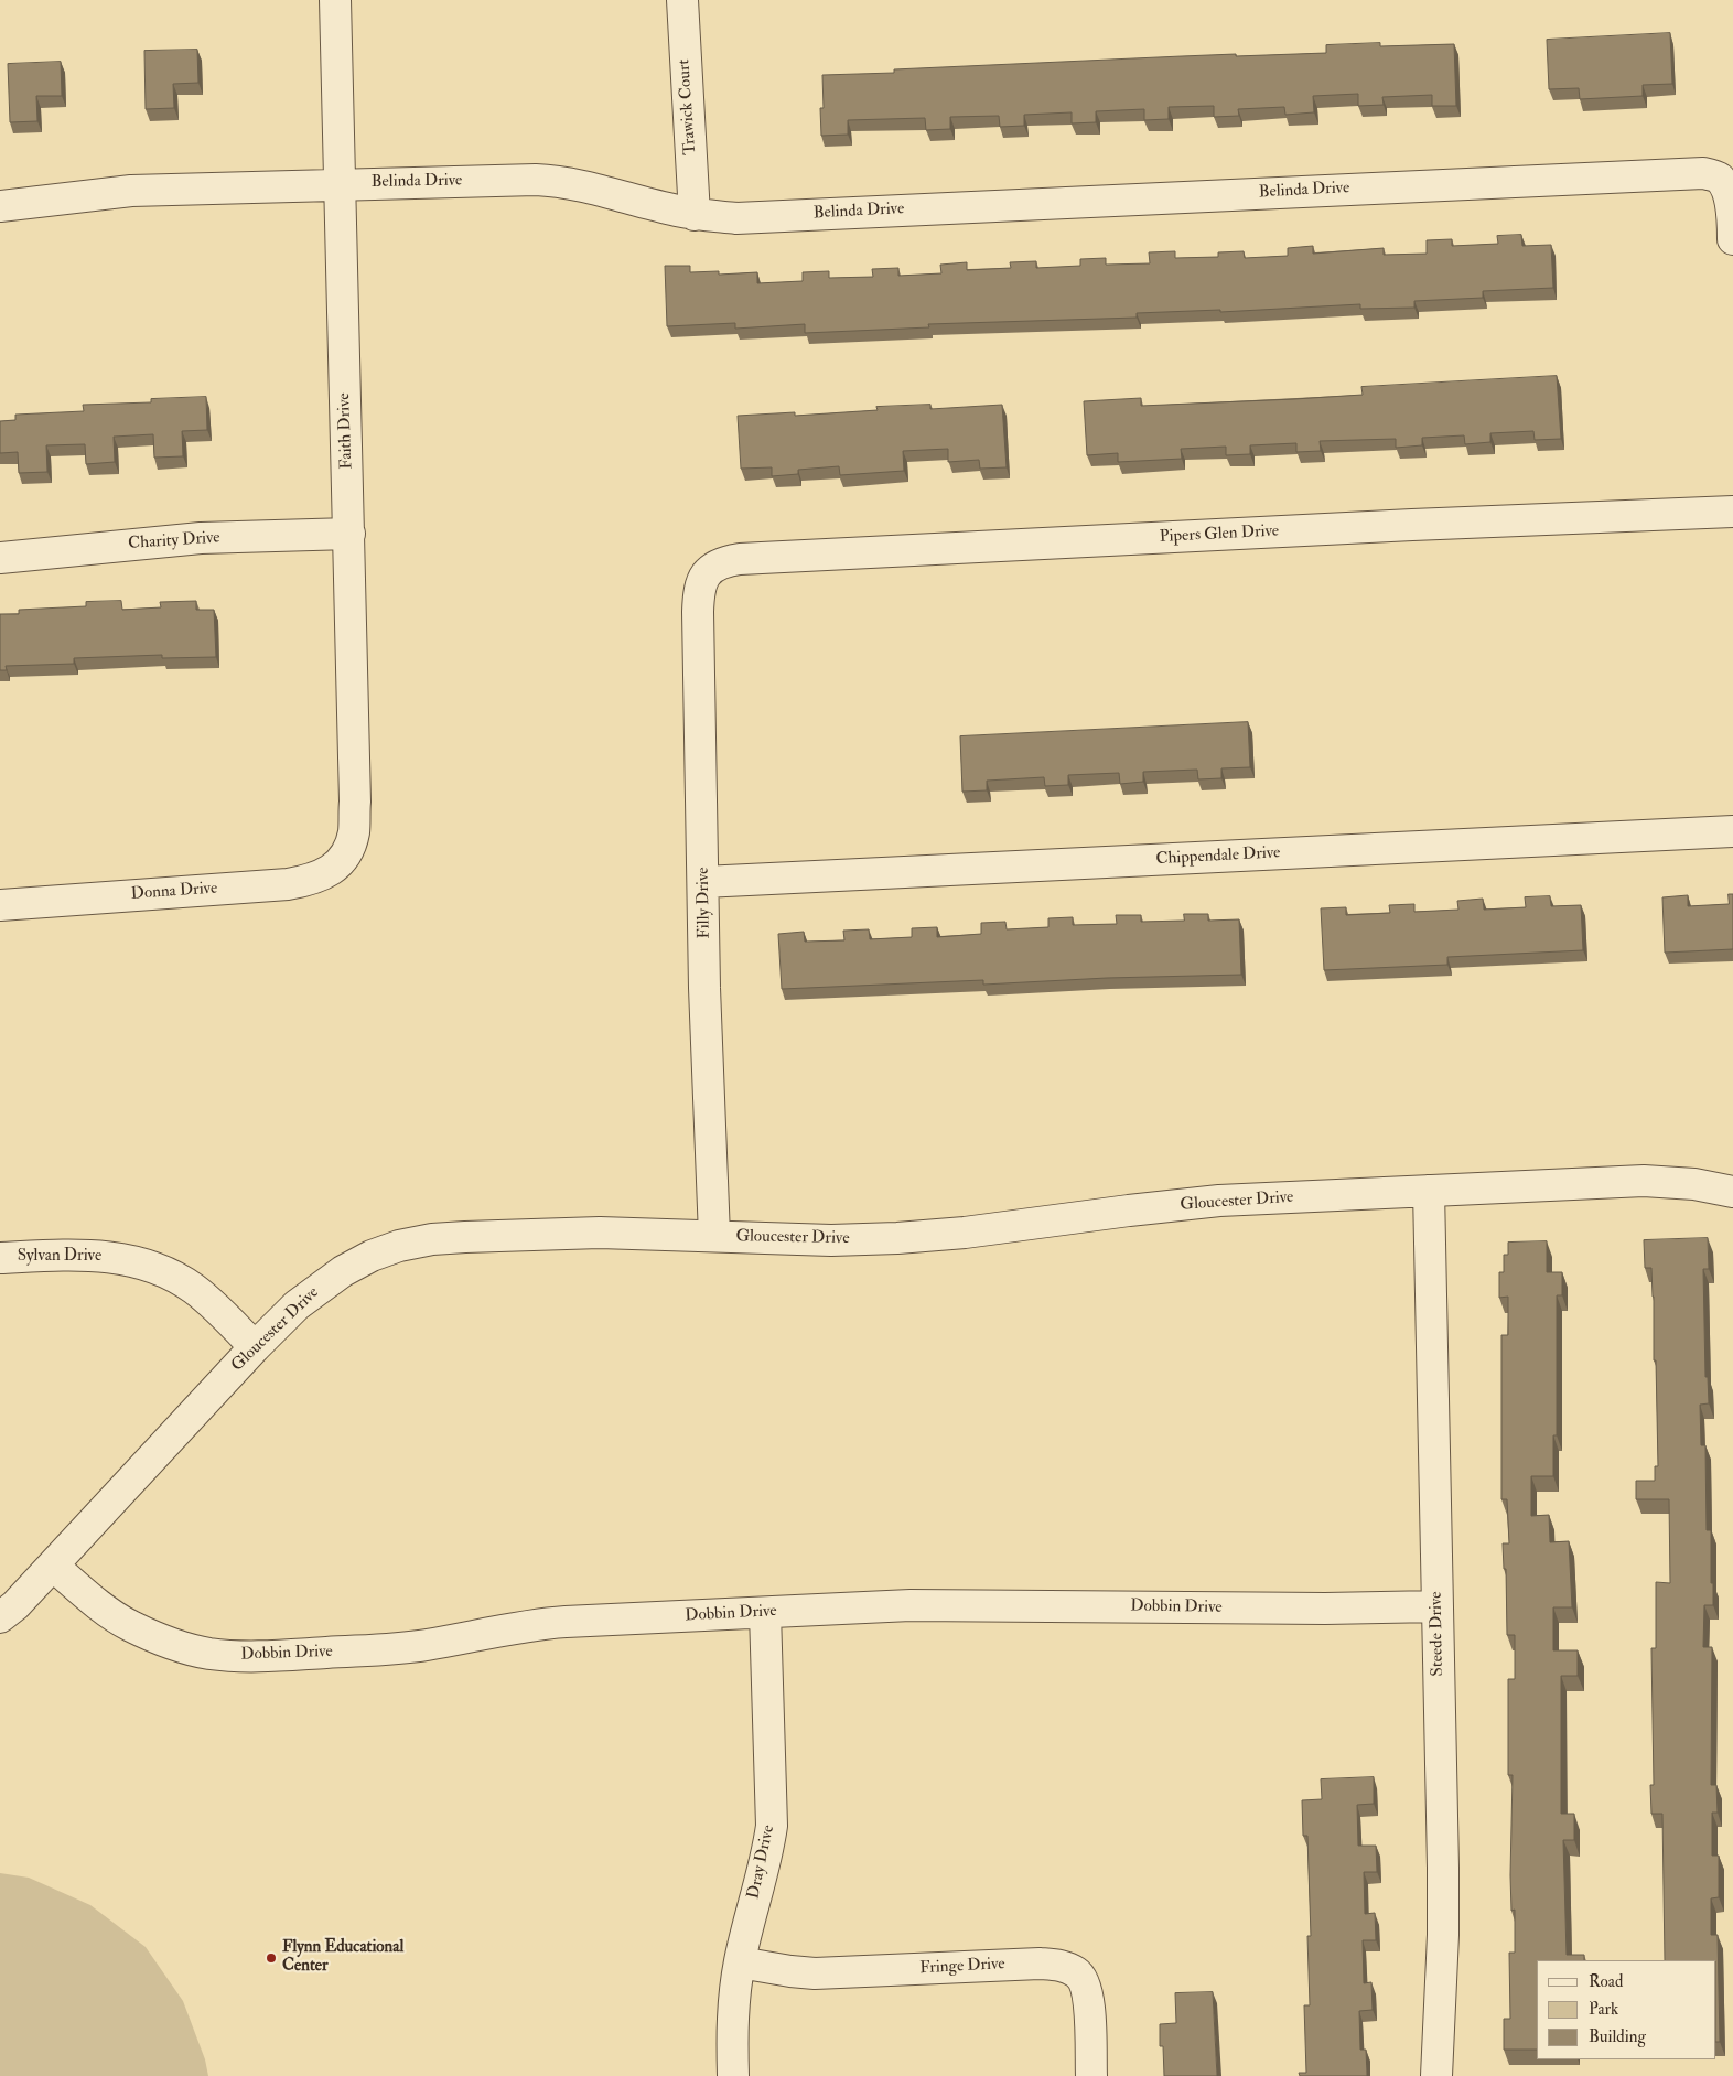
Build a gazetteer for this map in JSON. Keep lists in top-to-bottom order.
{
  "streets": {
    "street": [
      "Trawick Court",
      "Belinda Drive",
      "Faith Drive",
      "Pipers Glen Drive",
      "Charity Drive",
      "Chippendale Drive",
      "Donna Drive",
      "Filly Drive",
      "Gloucester Drive",
      "Sylvan Drive",
      "Dobbin Drive",
      "Steede Drive",
      "Dray Drive",
      "Fringe Drive"
    ]
  },
  "crossings": [
    ["Trawick Court", "Belinda Drive"],
    ["Belinda Drive", "Faith Drive"],
    ["Faith Drive", "Charity Drive"],
    ["Faith Drive", "Donna Drive"],
    ["Pipers Glen Drive", "Filly Drive"],
    ["Chippendale Drive", "Filly Drive"],
    ["Filly Drive", "Gloucester Drive"],
    ["Gloucester Drive", "Sylvan Drive"],
    ["Gloucester Drive", "Dobbin Drive"],
    ["Gloucester Drive", "Steede Drive"],
    ["Dobbin Drive", "Steede Drive"],
    ["Dobbin Drive", "Dray Drive"],
    ["Dray Drive", "Fringe Drive"]
  ],
  "places": ["Flynn Educational Center"],
  "legend": ["Road", "Park", "Building"]
}
